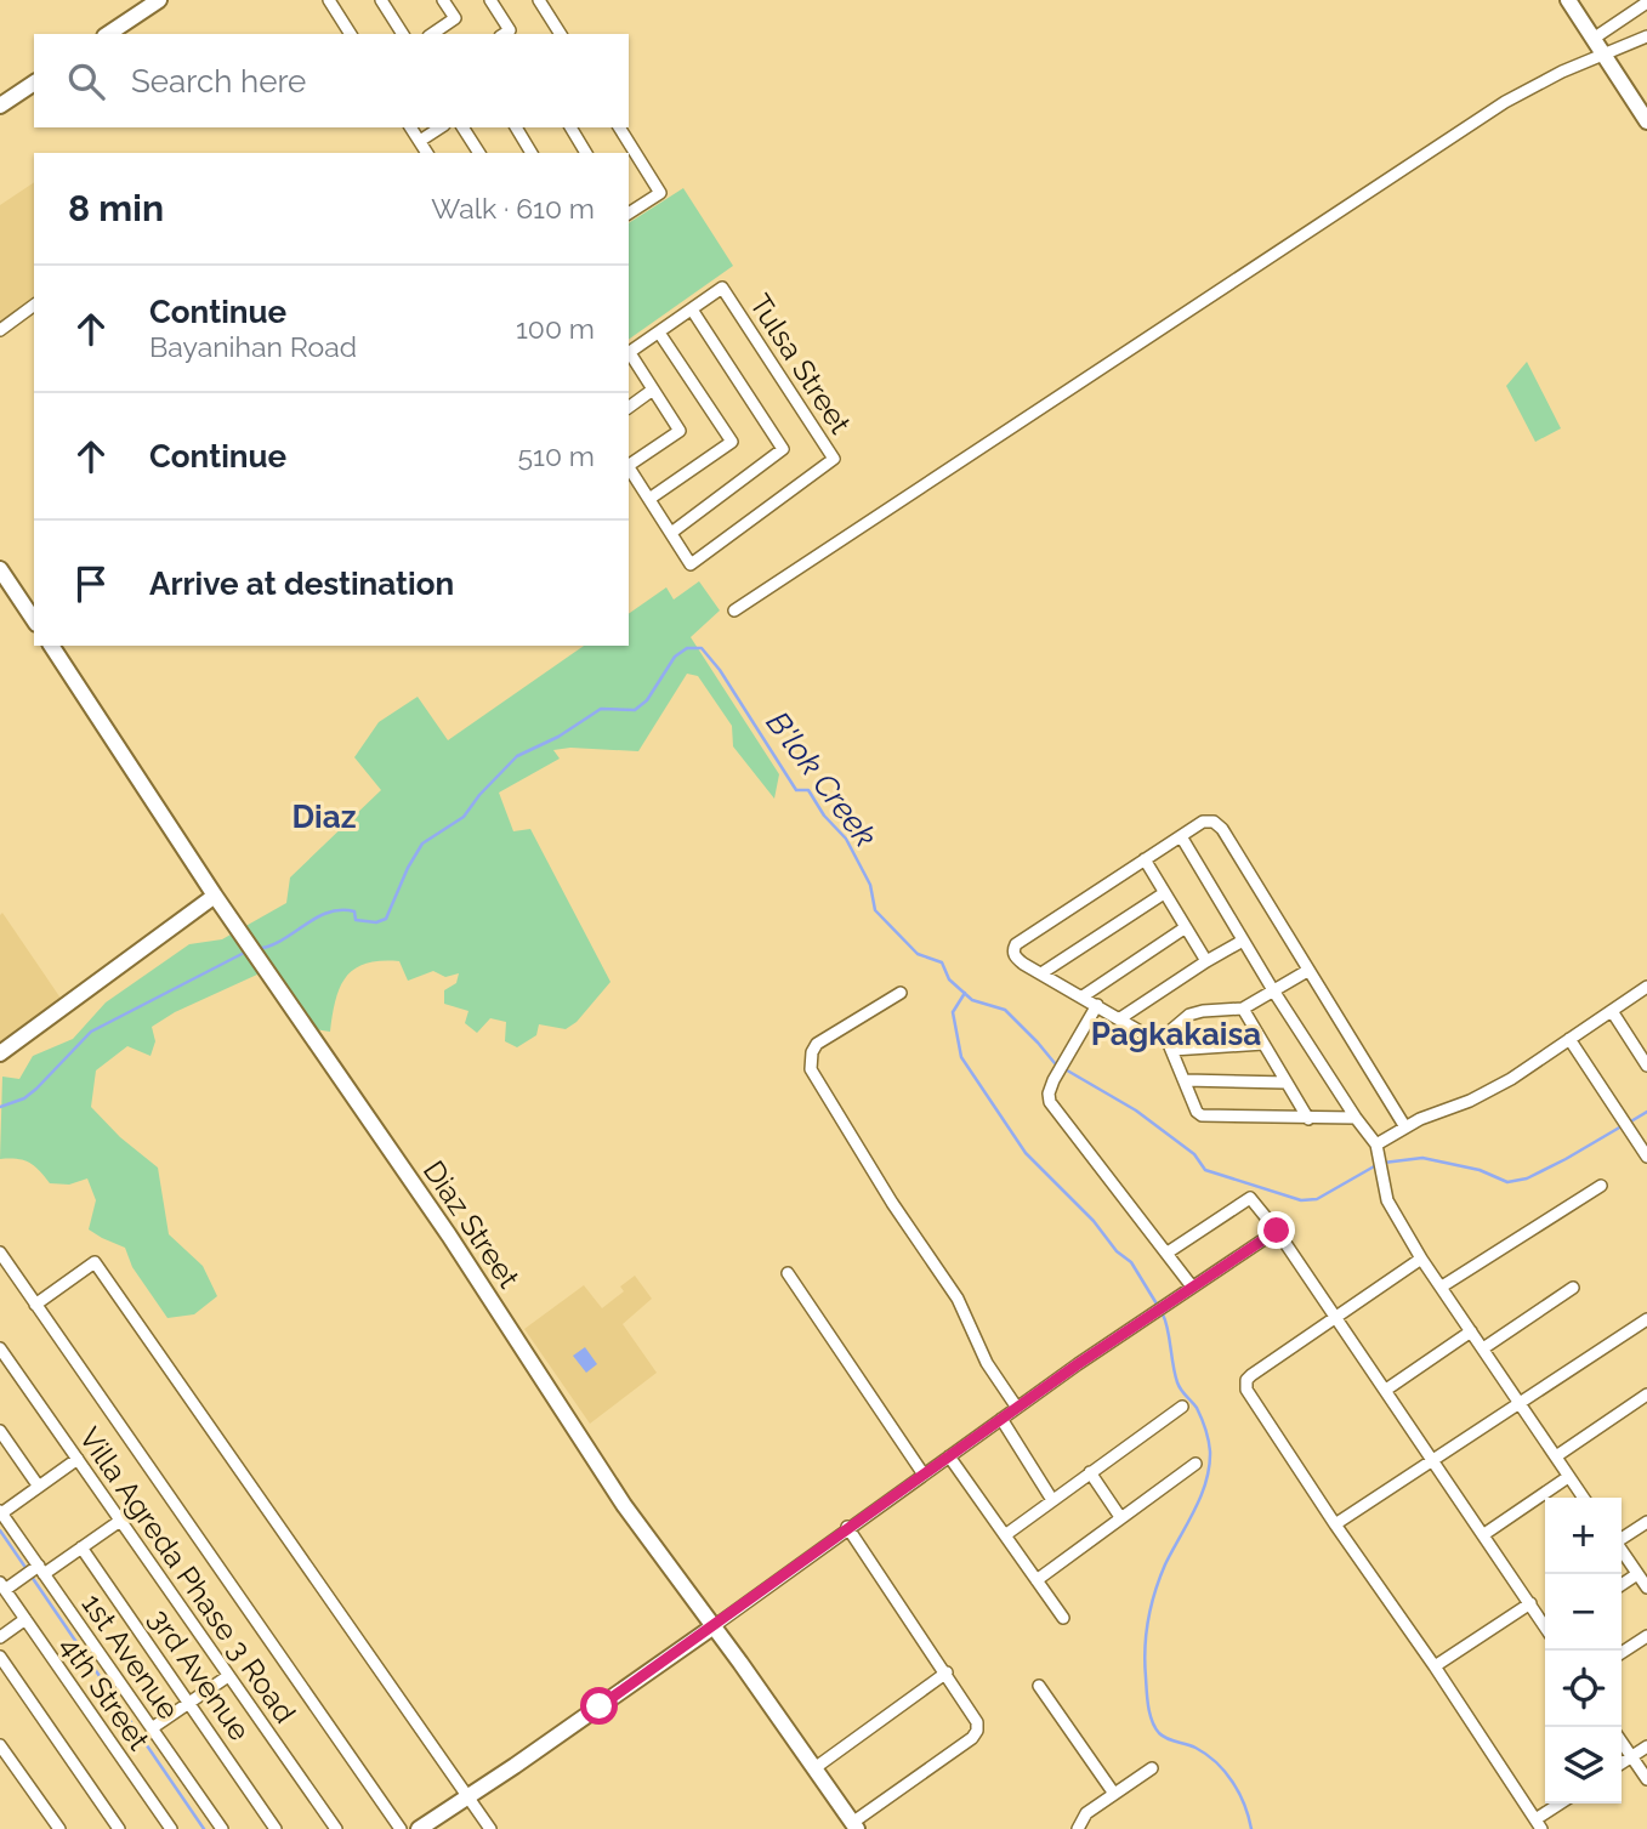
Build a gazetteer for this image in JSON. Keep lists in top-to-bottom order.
{
  "streets": {
    "main road": ["Diaz Street"],
    "street": [
      "Tulsa Street",
      "Villa Agreda Phase 3 Road",
      "1st Avenue",
      "3rd Avenue",
      "4th Street"
    ]
  },
  "crossings": [
    ["Villa Agreda Phase 3 Road", "4th Street"],
    ["1st Avenue", "4th Street"],
    ["3rd Avenue", "4th Street"]
  ],
  "districts": ["Diaz", "Pagkakaisa"],
  "water": ["B'lok Creek"],
  "page": {
    "search": "Search here",
    "heading": ["8 min", "Walk · 610 m"],
    "list": [
      ["Continue", "Bayanihan Road", "100 m"],
      ["Continue", "510 m"],
      "Arrive at destination"
    ],
    "map_buttons": ["+", "−"]
  }
}
